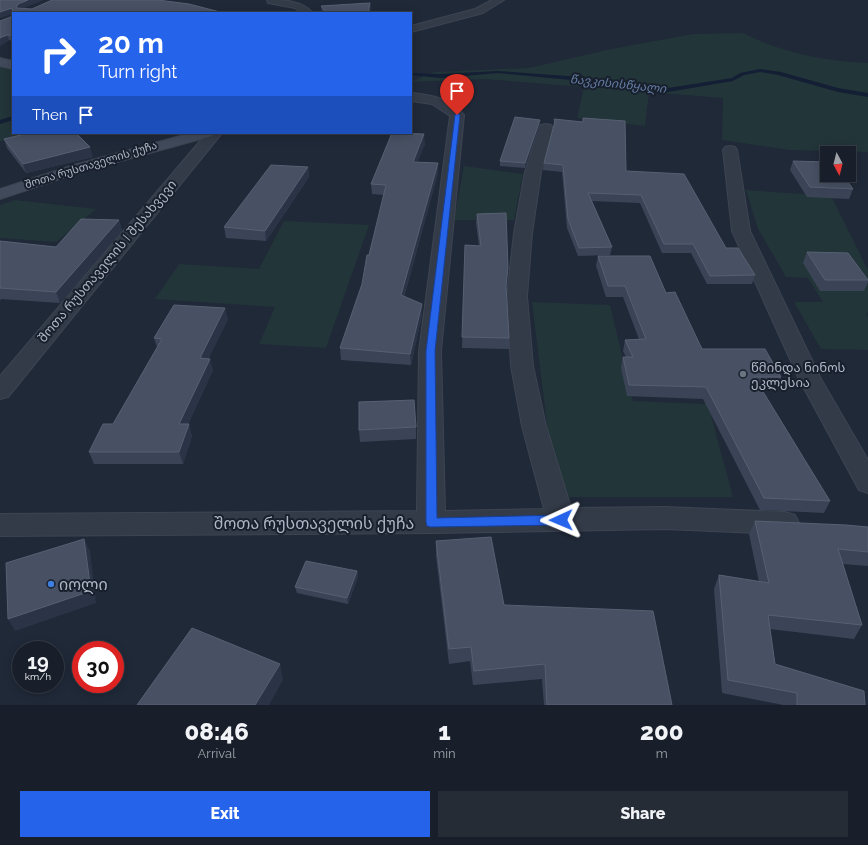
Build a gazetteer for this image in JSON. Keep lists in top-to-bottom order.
{
  "streets": {
    "street": ["შოთა რუსთაველის ქუჩა", "შოთა რუსთაველის I შესახვევი"]
  },
  "water": ["წავკისისწყალი"],
  "places": ["წმინდა ნინოს ეკლესია", "იოლი"],
  "north": "bottom",
  "page": {
    "turn": ["20 m", "Turn right"],
    "then": "Then",
    "speed": "19 km/h",
    "limit": "30",
    "eta": [
      "08:46",
      "Arrival",
      "1",
      "min",
      "200",
      "m"
    ],
    "buttons": ["Exit", "Share"]
  }
}
